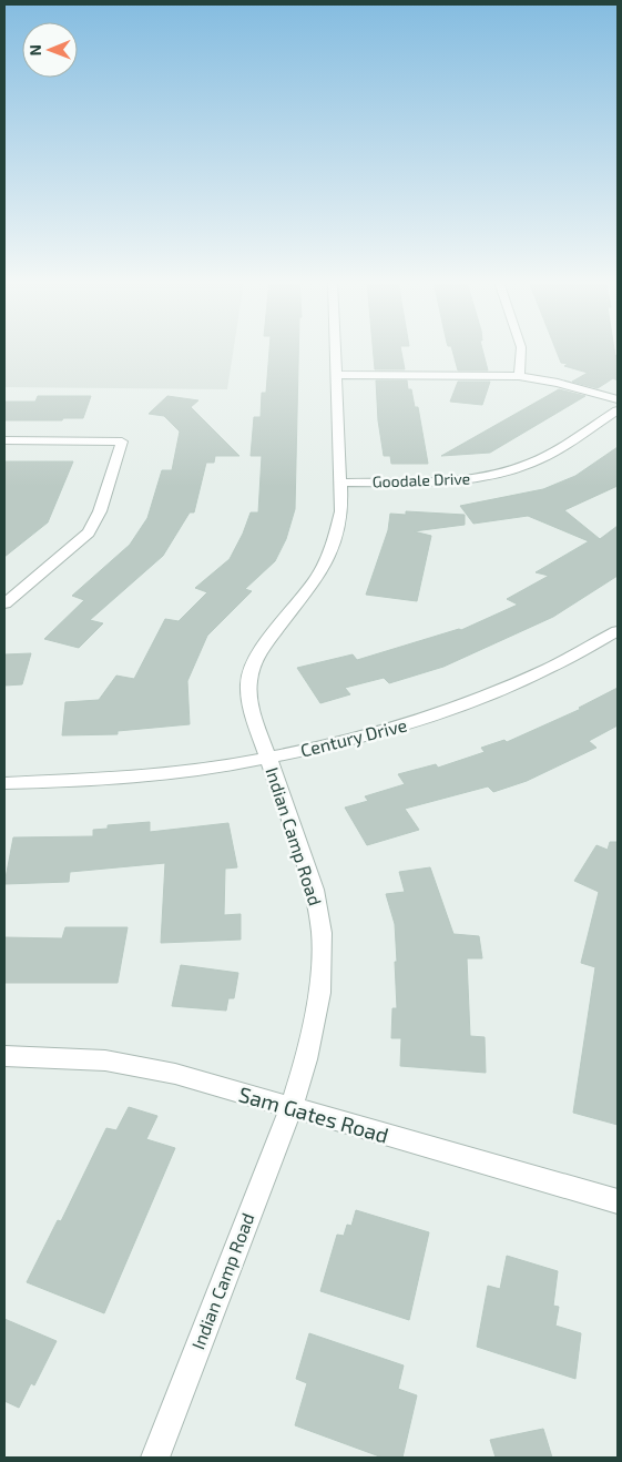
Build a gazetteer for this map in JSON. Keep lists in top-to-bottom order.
{
  "streets": {
    "street": [
      "Goodale Drive",
      "Century Drive",
      "Indian Camp Road",
      "Sam Gates Road"
    ]
  },
  "crossings": [
    ["Goodale Drive", "Indian Camp Road"],
    ["Century Drive", "Indian Camp Road"],
    ["Indian Camp Road", "Sam Gates Road"]
  ],
  "north": "left"
}
